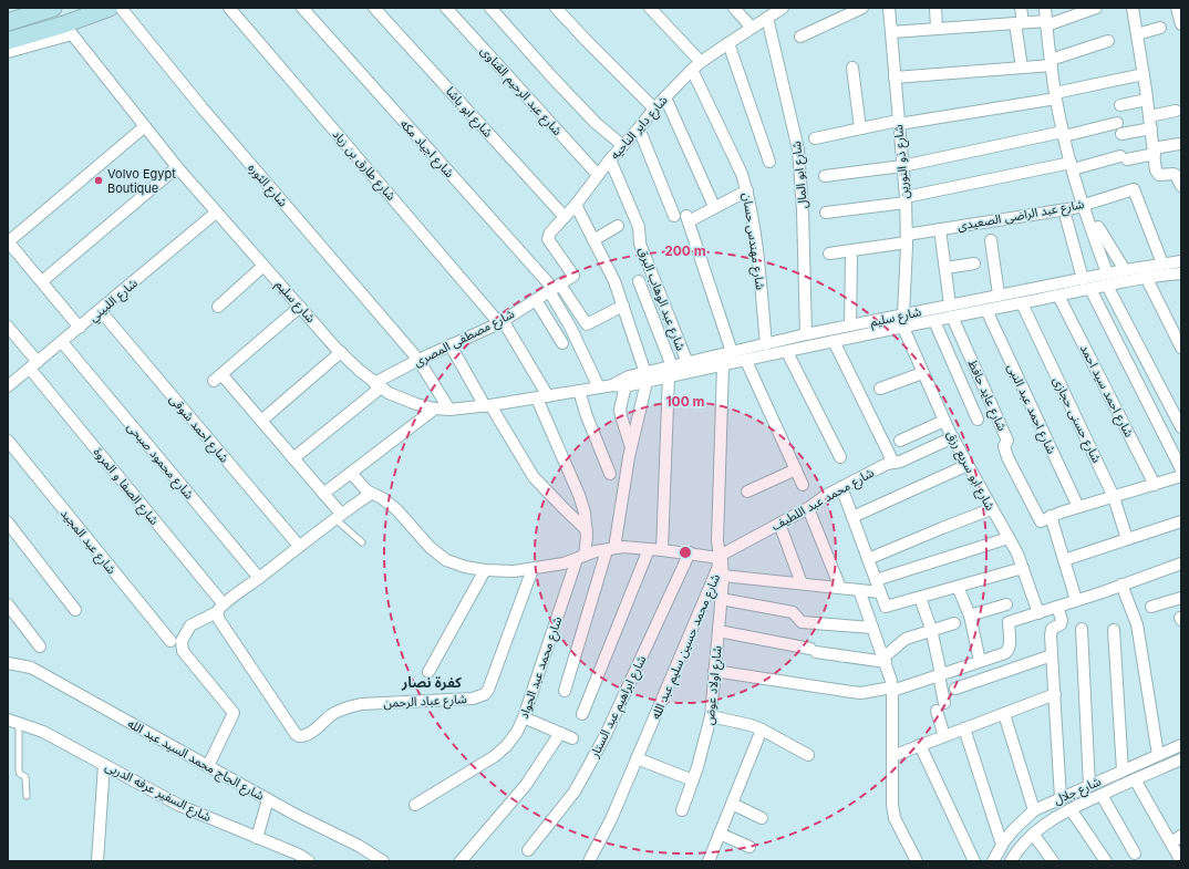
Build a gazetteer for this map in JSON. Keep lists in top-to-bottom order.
{
  "streets": {
    "street": [
      "شارع عبد الرحيم القناوى",
      "شارع ابو باشا",
      "شارع داير الناحيه",
      "شارع اجياد مكه",
      "شارع ذو النورين",
      "شارع طارق بن زياد",
      "شارع ابو المال",
      "شارع الثوره",
      "شارع عبد الراضى الصعيدى",
      "شارع مهندس حسان",
      "شارع عبد الوهاب البرق",
      "شارع اللبيني",
      "شارع سليم",
      "شارع مصطفى المصرى",
      "شارع احمد سيد احمد",
      "شارع عايد حافظ",
      "شارع احمد عبد النبى",
      "شارع حسنى حجازى",
      "شارع احمد شوقى",
      "شارع محمود صبحى",
      "شارع ابو سريع رزق",
      "شارع الصفا و المروة",
      "شارع محمد عبد اللطيف",
      "شارع عبد المجيد",
      "شارع محمد حسين سليم عبد الله",
      "شارع محمد عبد الجواد",
      "شارع اولاد عوض",
      "شارع عباد الرحمن",
      "شارع ابراهيم عبد الستار",
      "شارع الحاج محمد السيد عبد الله",
      "شارع جلال",
      "شارع السفير عرفه الدربى"
    ]
  },
  "crossings": [
    ["شارع عبد الرحيم القناوى", "شارع داير الناحيه"],
    ["شارع ابو باشا", "شارع داير الناحيه"],
    ["شارع داير الناحيه", "شارع ابو المال"],
    ["شارع داير الناحيه", "شارع مهندس حسان"],
    ["شارع داير الناحيه", "شارع عبد الوهاب البرق"],
    ["شارع داير الناحيه", "شارع مصطفى المصرى"],
    ["شارع اجياد مكه", "شارع مصطفى المصرى"],
    ["شارع ذو النورين", "شارع عبد الراضى الصعيدى"],
    ["شارع ذو النورين", "شارع سليم"],
    ["شارع طارق بن زياد", "شارع سليم"],
    ["شارع طارق بن زياد", "شارع مصطفى المصرى"],
    ["شارع طارق بن زياد", "شارع محمد عبد الجواد"],
    ["شارع ابو المال", "شارع سليم"],
    ["شارع الثوره", "شارع سليم"],
    ["شارع الثوره", "شارع مصطفى المصرى"],
    ["شارع عبد الراضى الصعيدى", "شارع سليم"],
    ["شارع مهندس حسان", "شارع سليم"],
    ["شارع عبد الوهاب البرق", "شارع سليم"],
    ["شارع اللبيني", "شارع سليم"],
    ["شارع اللبيني", "شارع احمد شوقى"],
    ["شارع اللبيني", "شارع محمود صبحى"],
    ["شارع اللبيني", "شارع الصفا و المروة"],
    ["شارع سليم", "شارع مصطفى المصرى"],
    ["شارع سليم", "شارع احمد سيد احمد"],
    ["شارع سليم", "شارع عايد حافظ"],
    ["شارع سليم", "شارع احمد عبد النبى"],
    ["شارع سليم", "شارع حسنى حجازى"],
    ["شارع سليم", "شارع ابو سريع رزق"],
    ["شارع سليم", "شارع محمد حسين سليم عبد الله"],
    ["شارع سليم", "شارع محمد عبد الجواد"],
    ["شارع ابو سريع رزق", "شارع محمد عبد اللطيف"],
    ["شارع الصفا و المروة", "شارع عباد الرحمن"],
    ["شارع محمد عبد اللطيف", "شارع محمد حسين سليم عبد الله"],
    ["شارع محمد عبد اللطيف", "شارع اولاد عوض"],
    ["شارع محمد حسين سليم عبد الله", "شارع اولاد عوض"]
  ],
  "districts": ["كفرة نصار"],
  "places": ["Volvo Egypt Boutique"],
  "rings": ["200 m", "100 m"]
}
